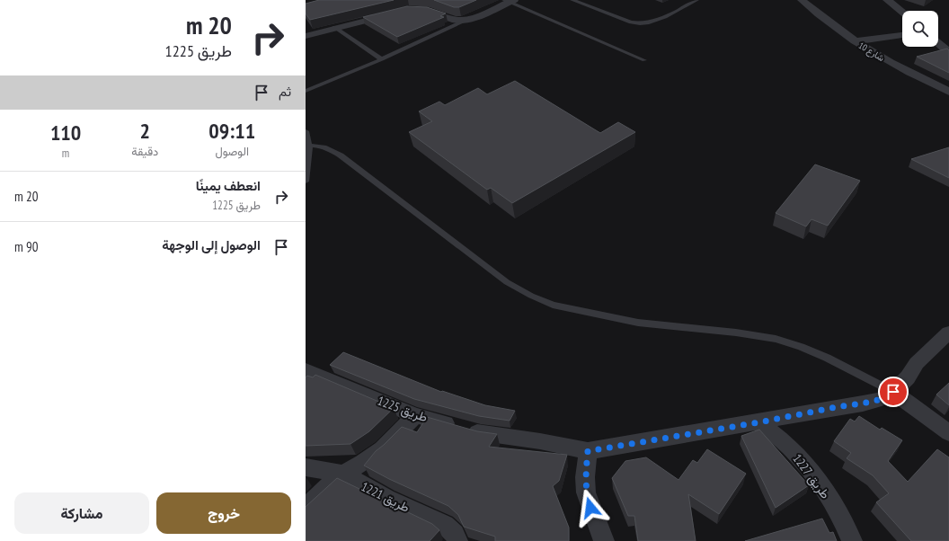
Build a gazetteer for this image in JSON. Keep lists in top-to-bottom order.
{
  "streets": {
    "street": [
      "شارع 10",
      "طريق 1225",
      "طريق 1227",
      "طريق 1221"
    ]
  },
  "crossings": [
    ["طريق 1225", "طريق 1227"]
  ],
  "page": {
    "turn": ["20 m", "طريق 1225"],
    "then": "ثم",
    "eta": [
      "09:11",
      "الوصول",
      "2",
      "دقيقة",
      "110",
      "m"
    ],
    "list": [
      {
        "name": "انعطف يمينًا",
        "note": "طريق 1225",
        "value": "20 m"
      },
      {
        "name": "الوصول إلى الوجهة",
        "value": "90 m"
      }
    ],
    "buttons": ["خروج", "مشاركة"]
  }
}
